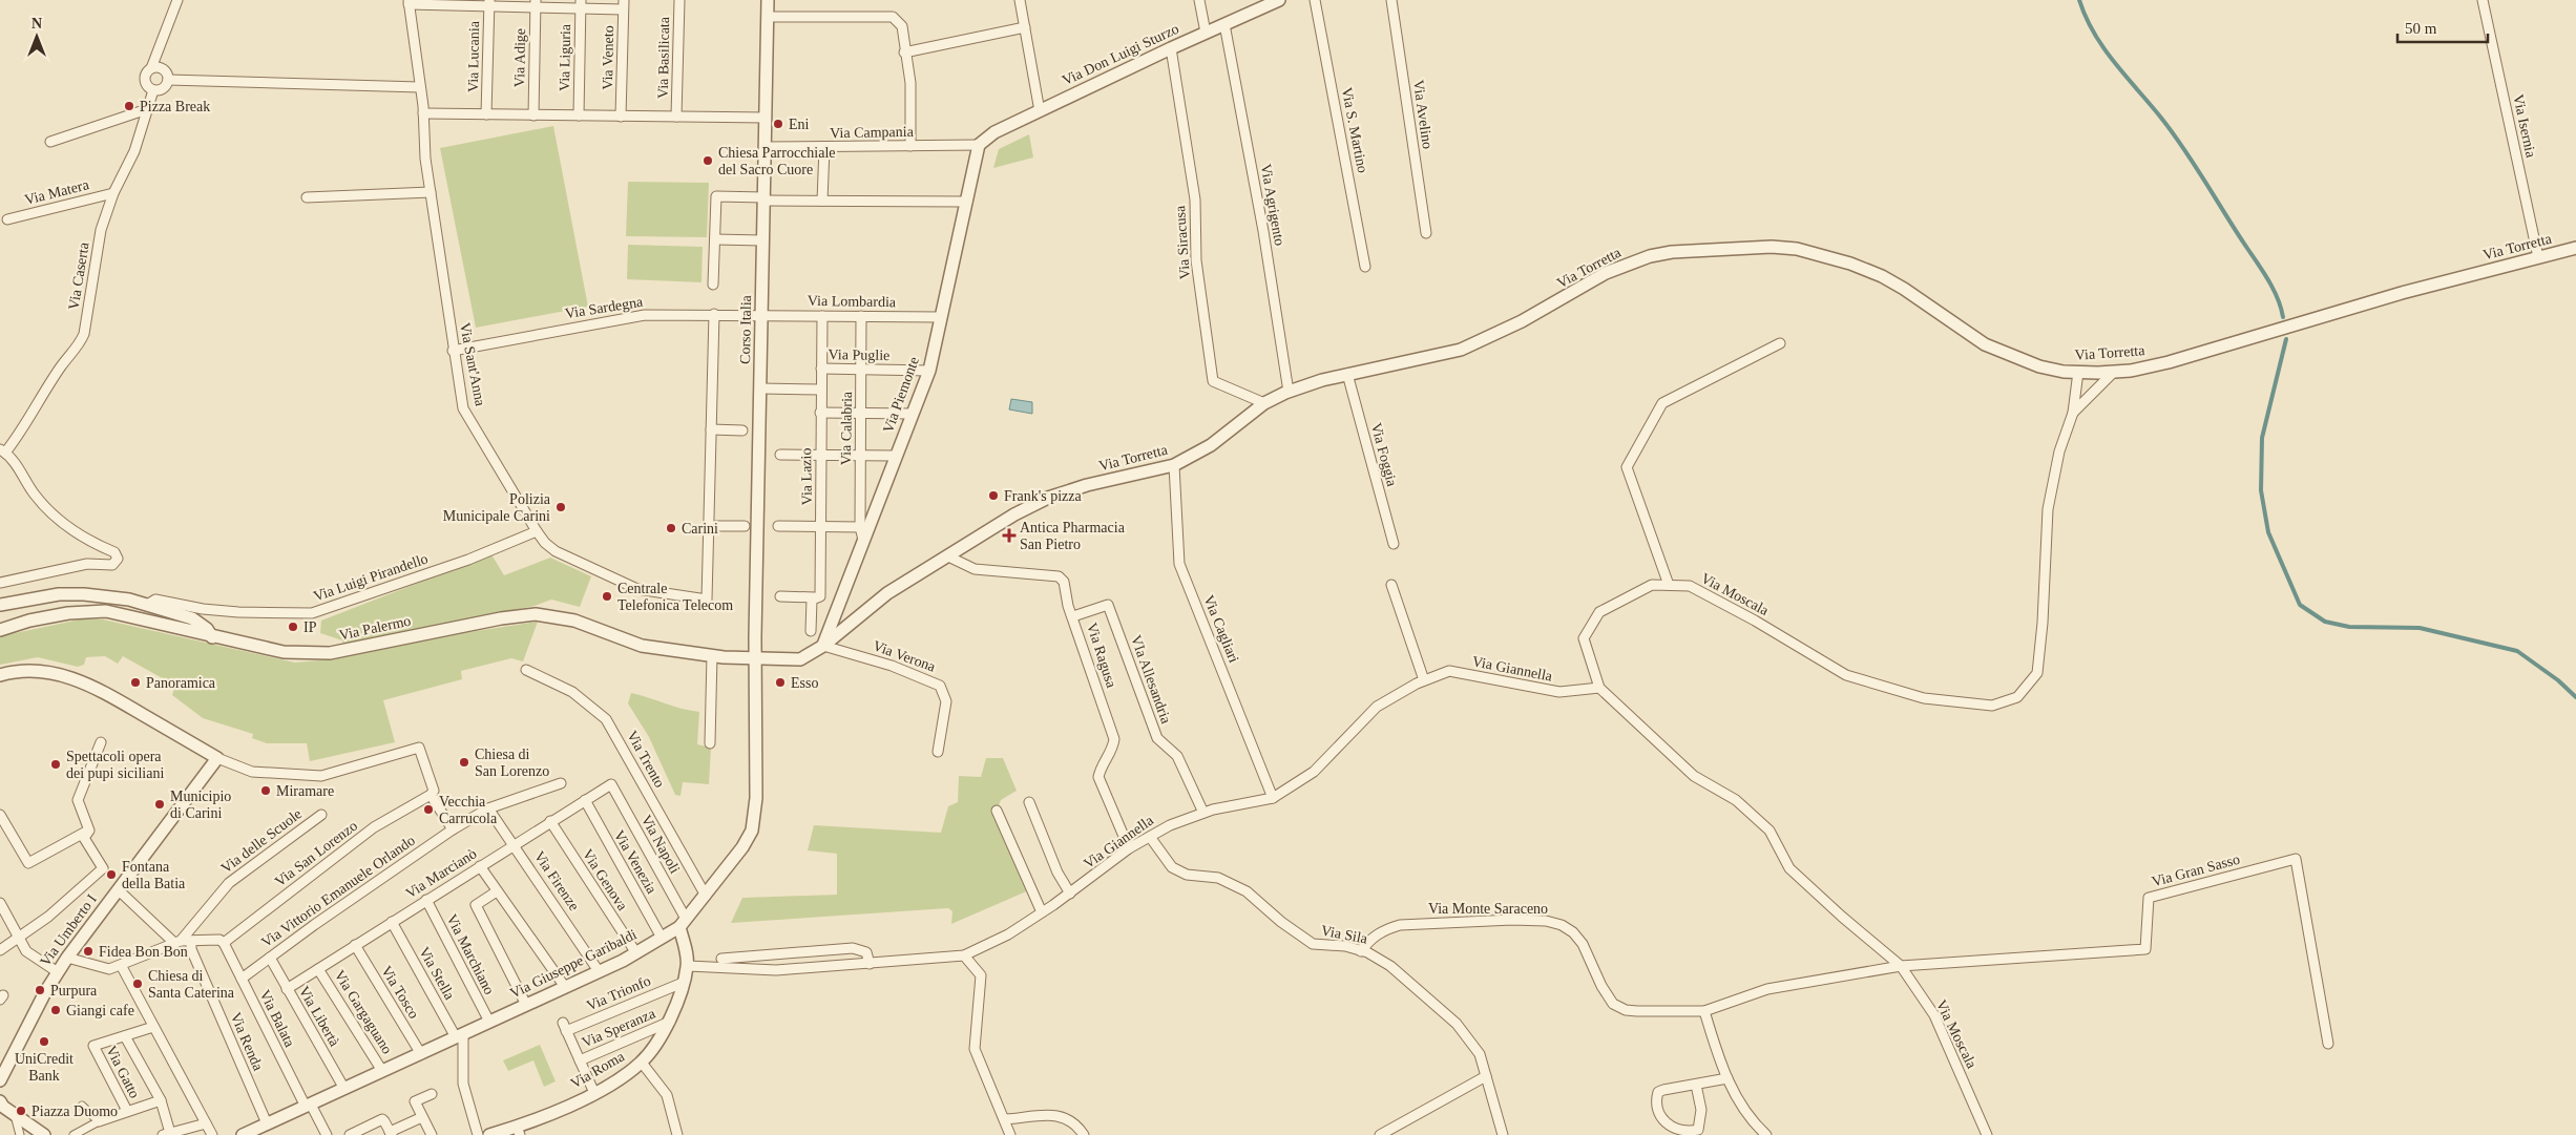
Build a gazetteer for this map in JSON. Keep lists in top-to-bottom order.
{
  "streets": {
    "street": [
      "Via Don Luigi Sturzo",
      "Via Lucania",
      "Via Adige",
      "Via Liguria",
      "Via Veneto",
      "Via Basilicata",
      "Via Avelino",
      "Via Isernia",
      "Via S. Martino",
      "Via Campania",
      "Via Matera",
      "Via Agrigento",
      "Via Siracusa",
      "Via Torretta",
      "Via Caserta",
      "Via Lombardia",
      "Via Sardegna",
      "Corso Italia",
      "Via Puglie",
      "Via Sant'Anna",
      "Via Piemonte",
      "Via Calabria",
      "Via Foggia",
      "Via Lazio",
      "Via Luigi Pirandello",
      "Via Moscala",
      "Via Palermo",
      "Via Cagliari",
      "Via Ragusa",
      "Via Verona",
      "Via Giannella",
      "VIa Allesandria",
      "Via Trento",
      "Via delle Scuole",
      "Via Napoli",
      "Via San Lorenzo",
      "Via Venezia",
      "Via Gran Sasso",
      "Via Marcianò",
      "Via Genova",
      "Via Firenze",
      "Via Vittorio Emanuele Orlando",
      "Via Monte Saraceno",
      "Via Umberto I",
      "Via Sila",
      "Via Marchiano",
      "Via Giuseppe Garibaldi",
      "Via Stella",
      "Via Tosco",
      "Via Trionfo",
      "Via Gargaguano",
      "Via Libertà",
      "Via Balata",
      "Via Speranza",
      "Via Renda",
      "Via Roma",
      "Via Gatto"
    ]
  },
  "crossings": [
    ["Via Don Luigi Sturzo", "Via Campania"],
    ["Via Don Luigi Sturzo", "Via Agrigento"],
    ["Via Don Luigi Sturzo", "Via Siracusa"],
    ["Via Don Luigi Sturzo", "Via Piemonte"],
    ["Via Isernia", "Via Torretta"],
    ["Via Campania", "Corso Italia"],
    ["Via Campania", "Via Piemonte"],
    ["Via Matera", "Via Caserta"],
    ["Via Agrigento", "Via Torretta"],
    ["Via Siracusa", "Via Torretta"],
    ["Via Torretta", "Corso Italia"],
    ["Via Torretta", "Via Piemonte"],
    ["Via Torretta", "Via Foggia"],
    ["Via Torretta", "Via Palermo"],
    ["Via Torretta", "Via Cagliari"],
    ["Via Torretta", "Via Ragusa"],
    ["Via Torretta", "Via Verona"],
    ["Via Torretta", "Via Giuseppe Garibaldi"],
    ["Via Lombardia", "Via Sardegna"],
    ["Via Lombardia", "Corso Italia"],
    ["Via Lombardia", "Via Piemonte"],
    ["Via Lombardia", "Via Calabria"],
    ["Via Lombardia", "Via Lazio"],
    ["Via Sardegna", "Corso Italia"],
    ["Via Sardegna", "Via Sant'Anna"],
    ["Corso Italia", "Via Palermo"],
    ["Corso Italia", "Via Giuseppe Garibaldi"],
    ["Via Puglie", "Via Piemonte"],
    ["Via Puglie", "Via Calabria"],
    ["Via Puglie", "Via Lazio"],
    ["Via Sant'Anna", "Via Luigi Pirandello"],
    ["Via Piemonte", "Via Calabria"],
    ["Via Piemonte", "Via Verona"],
    ["Via Moscala", "Via Giannella"],
    ["Via Moscala", "Via Gran Sasso"],
    ["Via Moscala", "Via Monte Saraceno"],
    ["Via Palermo", "Via Giuseppe Garibaldi"],
    ["Via Cagliari", "Via Giannella"],
    ["Via Ragusa", "Via Giannella"],
    ["Via Ragusa", "VIa Allesandria"],
    ["Via Giannella", "VIa Allesandria"],
    ["Via Giannella", "Via Sila"],
    ["Via Giannella", "Via Roma"],
    ["Via Trento", "Via Giuseppe Garibaldi"],
    ["Via Napoli", "Via Marcianò"],
    ["Via Napoli", "Via Giuseppe Garibaldi"],
    ["Via Napoli", "Via Roma"],
    ["Via San Lorenzo", "Via Balata"],
    ["Via Venezia", "Via Marcianò"],
    ["Via Venezia", "Via Giuseppe Garibaldi"],
    ["Via Gran Sasso", "Via Monte Saraceno"],
    ["Via Marcianò", "Via Genova"],
    ["Via Marcianò", "Via Firenze"],
    ["Via Marcianò", "Via Marchiano"],
    ["Via Marcianò", "Via Stella"],
    ["Via Marcianò", "Via Tosco"],
    ["Via Marcianò", "Via Gargaguano"],
    ["Via Marcianò", "Via Libertà"],
    ["Via Genova", "Via Giuseppe Garibaldi"],
    ["Via Firenze", "Via Vittorio Emanuele Orlando"],
    ["Via Firenze", "Via Giuseppe Garibaldi"],
    ["Via Vittorio Emanuele Orlando", "Via Libertà"],
    ["Via Vittorio Emanuele Orlando", "Via Balata"],
    ["Via Monte Saraceno", "Via Sila"],
    ["Via Marchiano", "Via Giuseppe Garibaldi"],
    ["Via Giuseppe Garibaldi", "Via Stella"],
    ["Via Giuseppe Garibaldi", "Via Tosco"],
    ["Via Giuseppe Garibaldi", "Via Gargaguano"],
    ["Via Giuseppe Garibaldi", "Via Libertà"],
    ["Via Giuseppe Garibaldi", "Via Balata"],
    ["Via Giuseppe Garibaldi", "Via Renda"],
    ["Via Giuseppe Garibaldi", "Via Roma"],
    ["Via Trionfo", "Via Speranza"],
    ["Via Trionfo", "Via Roma"],
    ["Via Speranza", "Via Roma"]
  ],
  "places": {
    "other": [
      "Pizza Break",
      "Eni",
      "Chiesa Parrocchiale del Sacro Cuore",
      "Frank's pizza",
      "Polizia Municipale Carini",
      "Carini",
      "Centrale Telefonica Telecom",
      "IP",
      "Panoramica",
      "Esso",
      "Chiesa di San Lorenzo",
      "Spettacoli opera dei pupi siciliani",
      "Miramare",
      "Municipio di Carini",
      "Vecchia Carrucola",
      "Fontana della Batia",
      "Fidea Bon Bon",
      "Chiesa di Santa Caterina",
      "Purpura",
      "Giangi cafe",
      "UniCredit Bank",
      "Piazza Duomo"
    ],
    "health": ["Antica Pharmacia San Pietro"]
  },
  "scale_bar": "50 m",
  "north": "top"
}
